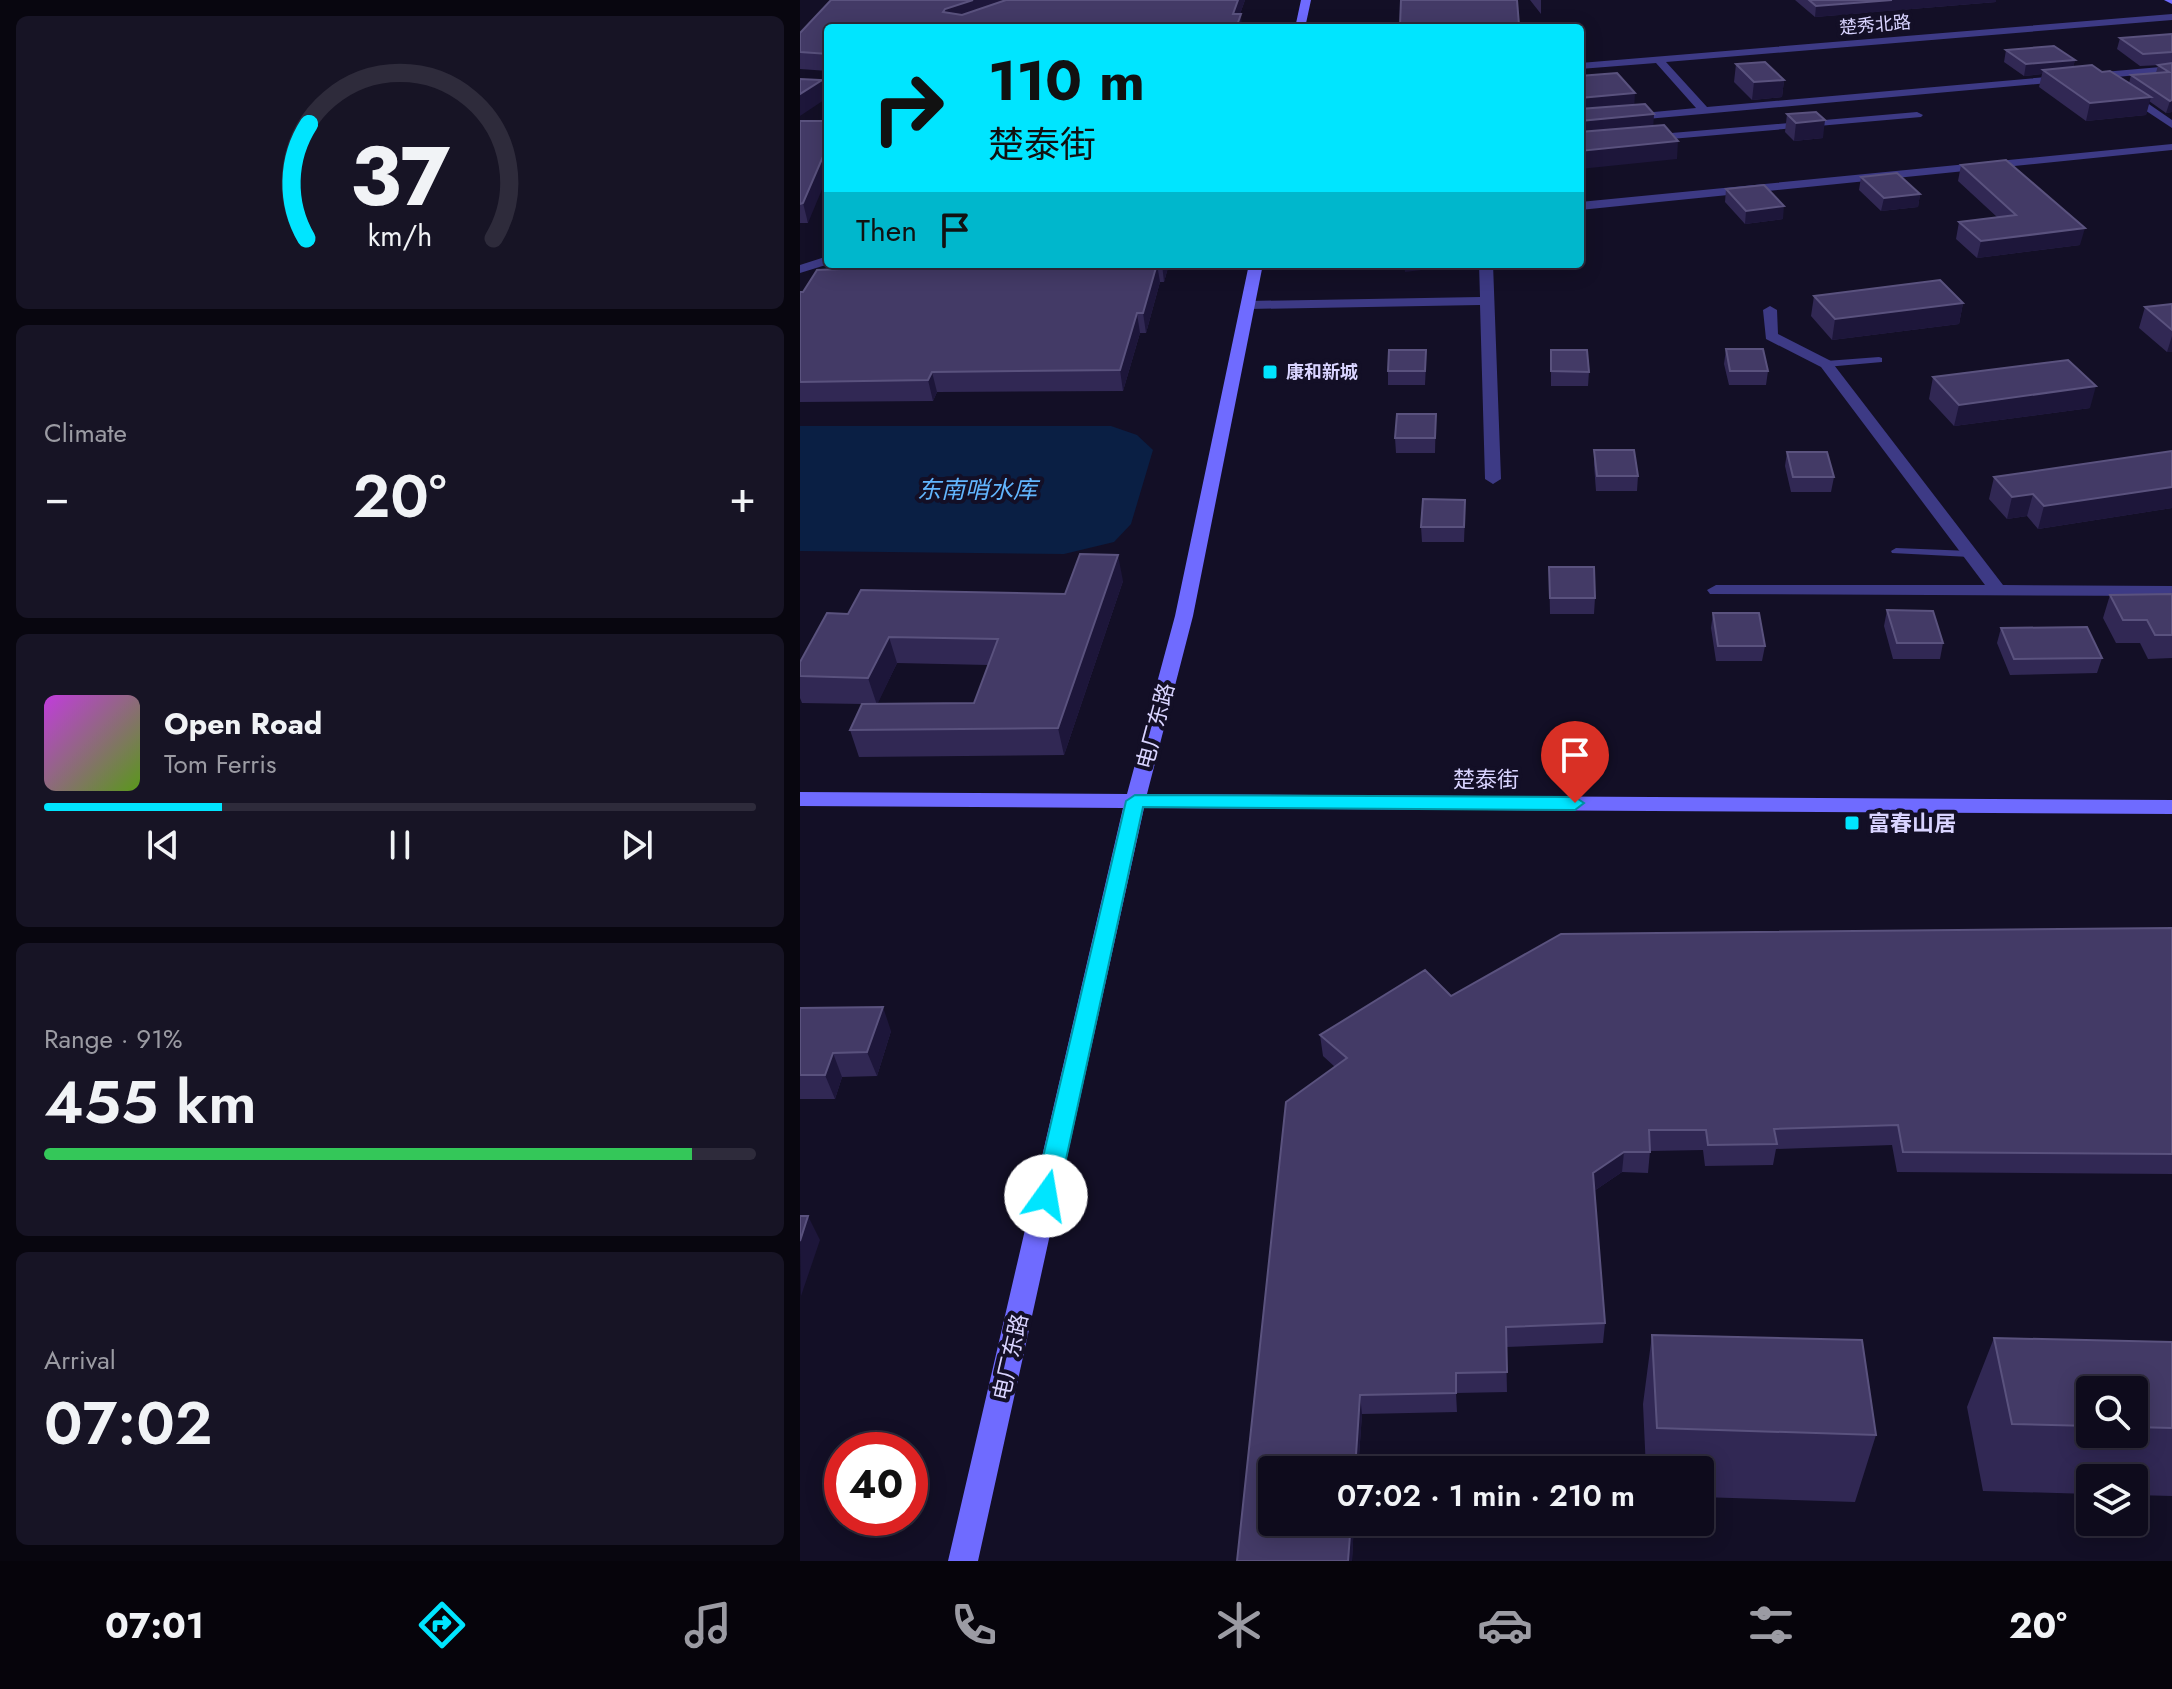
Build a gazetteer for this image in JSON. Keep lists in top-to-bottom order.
{
  "streets": {
    "street": ["楚秀北路", "电厂东路", "楚泰街"]
  },
  "crossings": [
    ["电厂东路", "楚泰街"]
  ],
  "water": ["东南哨水库"],
  "places": {
    "transit": ["康和新城", "富春山居"]
  },
  "page": {
    "turn": ["110 m", "楚泰街"],
    "then": "Then",
    "tile": [
      "Climate",
      ["Range · 91%", "455 km"],
      ["Arrival", "07:02"]
    ],
    "heat": ["−", "20°", "+"],
    "song": ["Open Road", "Tom Ferris"],
    "limit": "40",
    "trip": "07:02 · 1 min · 210 m",
    "tabs": ["07:01", "20°"],
    "gauge": ["37", "km/h"]
  }
}
